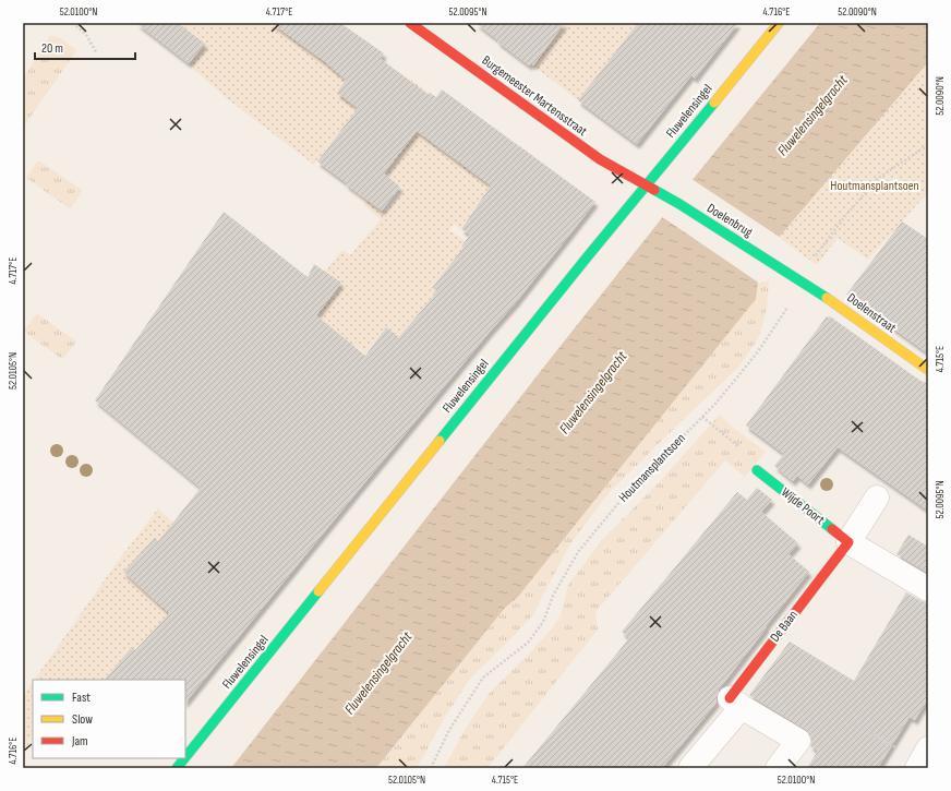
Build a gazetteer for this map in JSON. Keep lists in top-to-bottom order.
{
  "streets": {
    "street": [
      "Burgemeester Martensstraat",
      "Fluwelensingel",
      "Doelenbrug",
      "Doelenstraat",
      "Wijde Poort",
      "De Baan"
    ],
    "path": ["Houtmansplantsoen"]
  },
  "crossings": [
    ["Burgemeester Martensstraat", "Fluwelensingel"],
    ["Burgemeester Martensstraat", "Doelenbrug"],
    ["Fluwelensingel", "Doelenbrug"],
    ["Doelenbrug", "Doelenstraat"],
    ["Doelenbrug", "Houtmansplantsoen"],
    ["Doelenstraat", "Houtmansplantsoen"],
    ["Wijde Poort", "De Baan"]
  ],
  "water": ["Fluwelensingelgracht"],
  "parks": ["Houtmansplantsoen"],
  "legend": ["Fast", "Slow", "Jam"],
  "scale_bar": "20 m",
  "coordinates": [
    "52.0100°N",
    "4.717°E",
    "52.0095°N",
    "4.716°E",
    "52.0090°N",
    "4.715°E",
    "52.0105°N"
  ]
}
